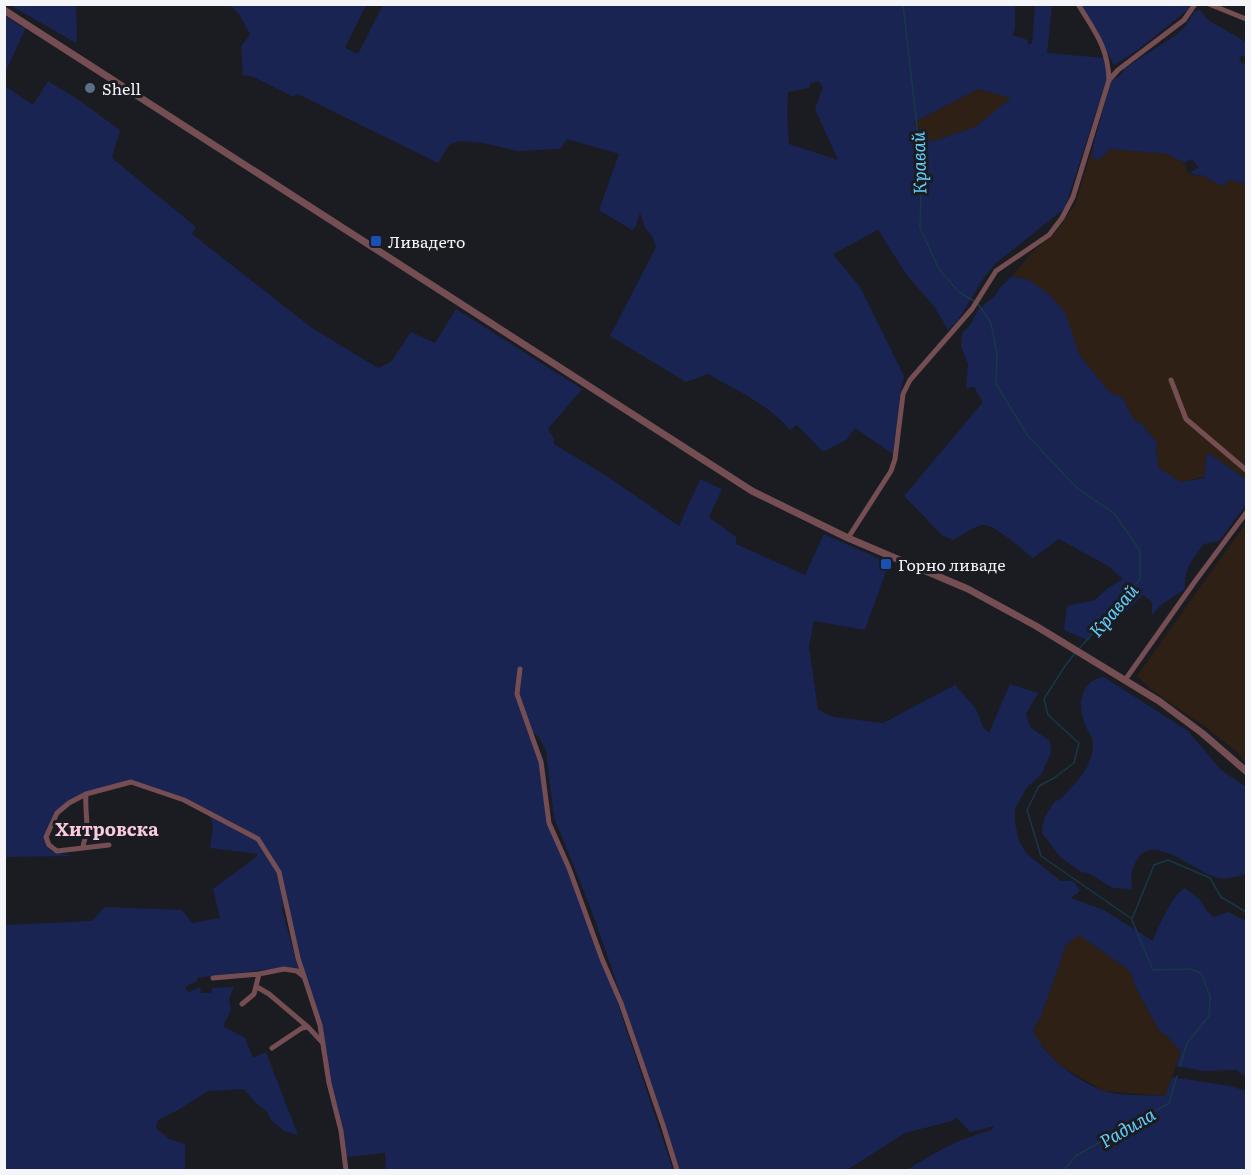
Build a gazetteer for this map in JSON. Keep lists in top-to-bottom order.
{
  "districts": ["Хитровска"],
  "water": ["Кравай", "Радила"],
  "places": {
    "other": ["Shell"],
    "transit": ["Ливадето", "Горно ливаде"]
  }
}
